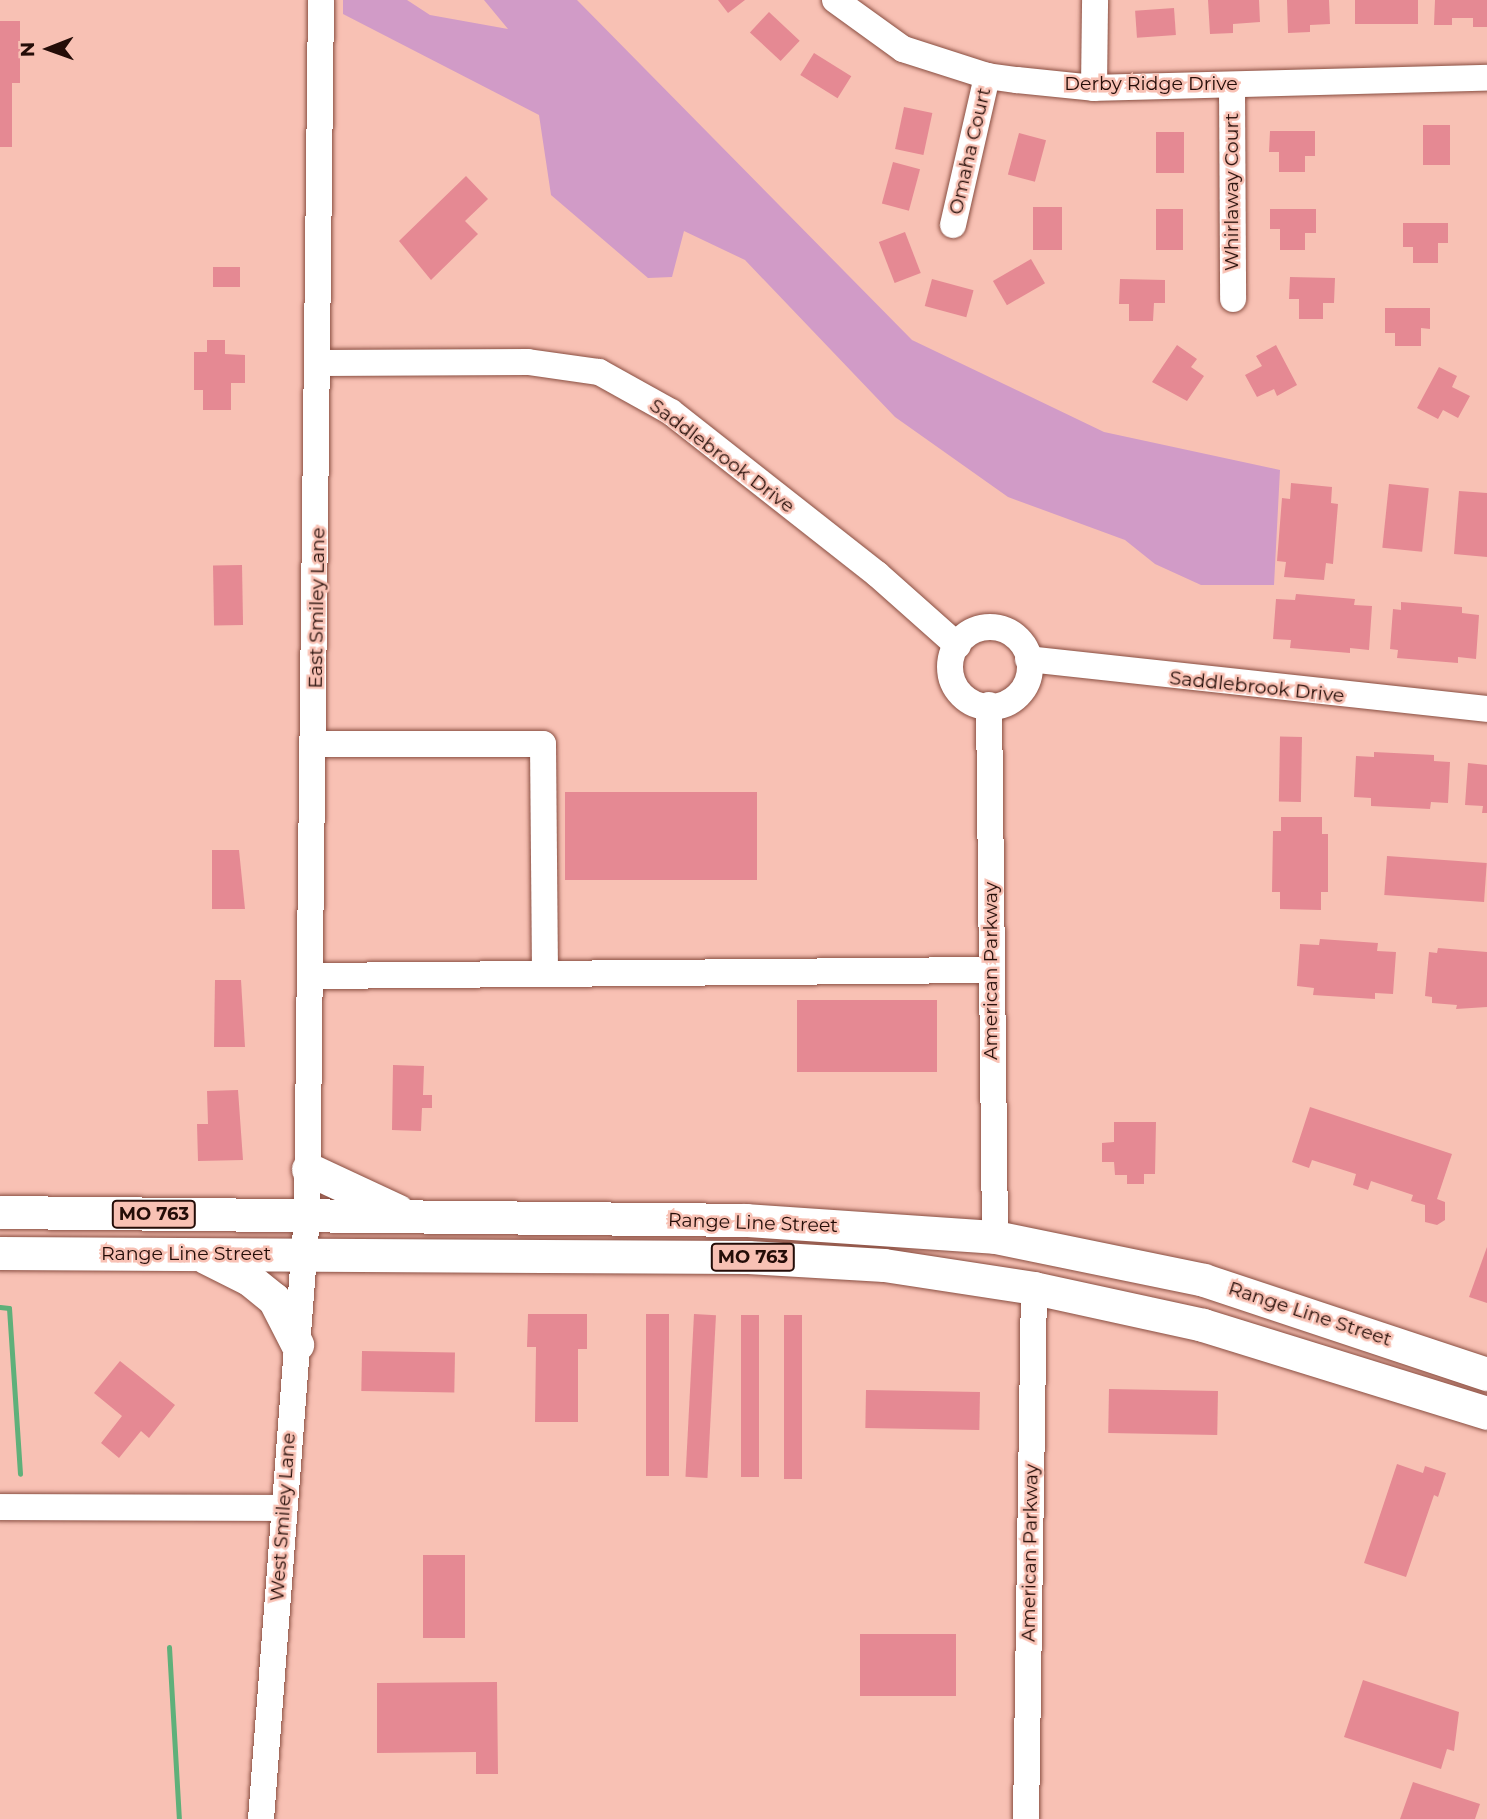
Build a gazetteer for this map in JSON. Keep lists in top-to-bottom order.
{
  "streets": {
    "main road": ["MO 763", "Range Line Street"],
    "street": [
      "Derby Ridge Drive",
      "Omaha Court",
      "Whirlaway Court",
      "Saddlebrook Drive",
      "East Smiley Lane",
      "American Parkway",
      "West Smiley Lane"
    ]
  },
  "crossings": [
    ["Derby Ridge Drive", "Omaha Court"],
    ["Derby Ridge Drive", "Whirlaway Court"],
    ["Saddlebrook Drive", "East Smiley Lane"],
    ["Saddlebrook Drive", "American Parkway"],
    ["East Smiley Lane", "Range Line Street"],
    ["East Smiley Lane", "West Smiley Lane"],
    ["American Parkway", "Range Line Street"],
    ["Range Line Street", "West Smiley Lane"]
  ],
  "north": "left"
}
